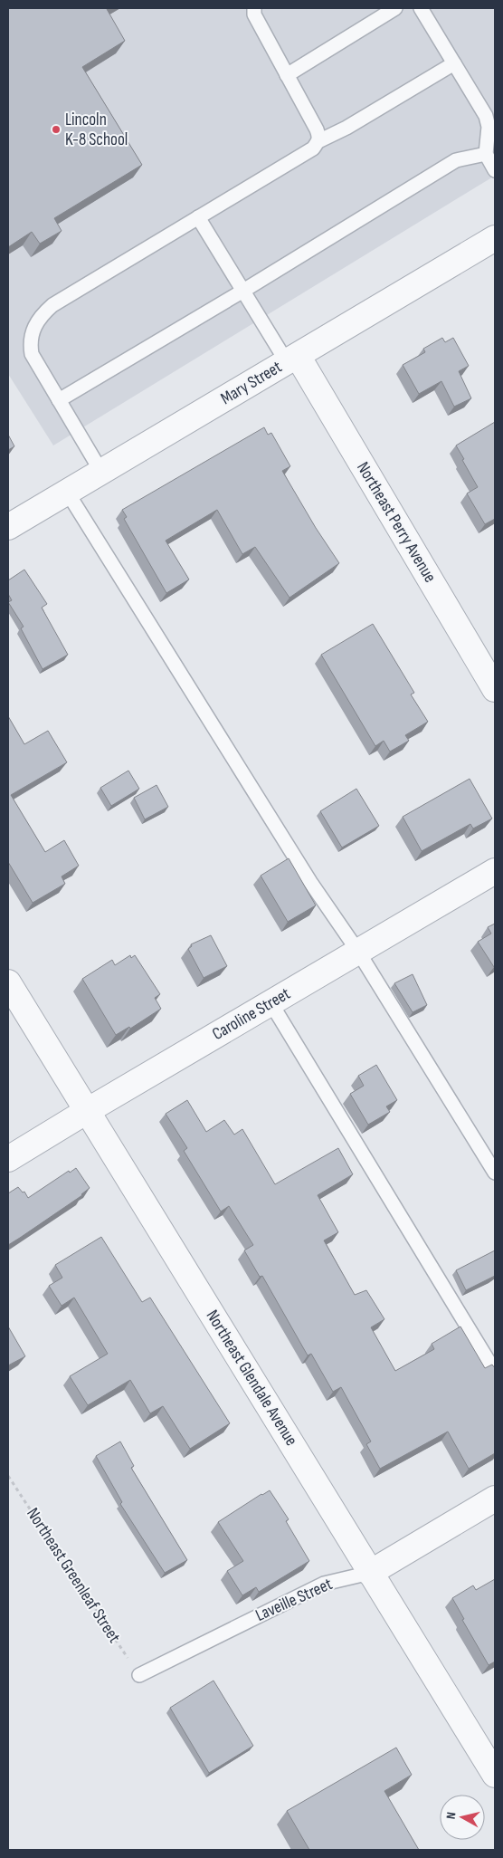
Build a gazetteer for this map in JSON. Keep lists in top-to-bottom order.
{
  "streets": {
    "street": [
      "Mary Street",
      "Northeast Perry Avenue",
      "Caroline Street",
      "Northeast Glendale Avenue",
      "Laveille Street"
    ],
    "path": ["Northeast Greenleaf Street"]
  },
  "crossings": [
    ["Mary Street", "Northeast Perry Avenue"],
    ["Caroline Street", "Northeast Glendale Avenue"],
    ["Northeast Glendale Avenue", "Laveille Street"],
    ["Northeast Greenleaf Street", "Laveille Street"]
  ],
  "places": ["Lincoln K-8 School"],
  "north": "left"
}
